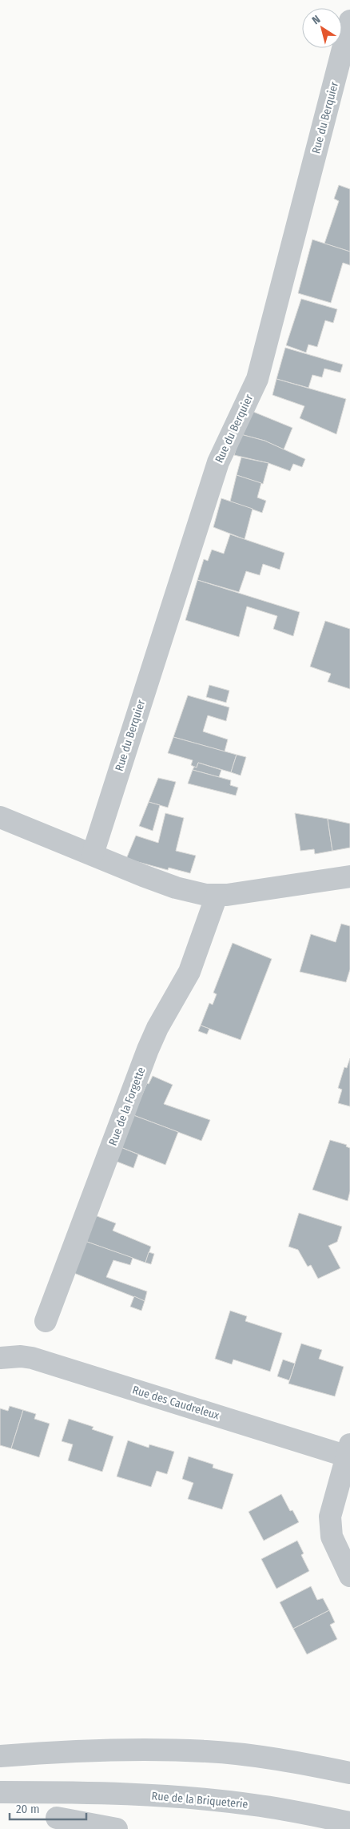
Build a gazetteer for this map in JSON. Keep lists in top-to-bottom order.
{
  "streets": {
    "street": [
      "Rue du Berquier",
      "Rue de la Forgette",
      "Rue des Caudreleux",
      "Rue de la Briqueterie"
    ]
  },
  "scale_bar": "20 m",
  "north": "top left"
}
